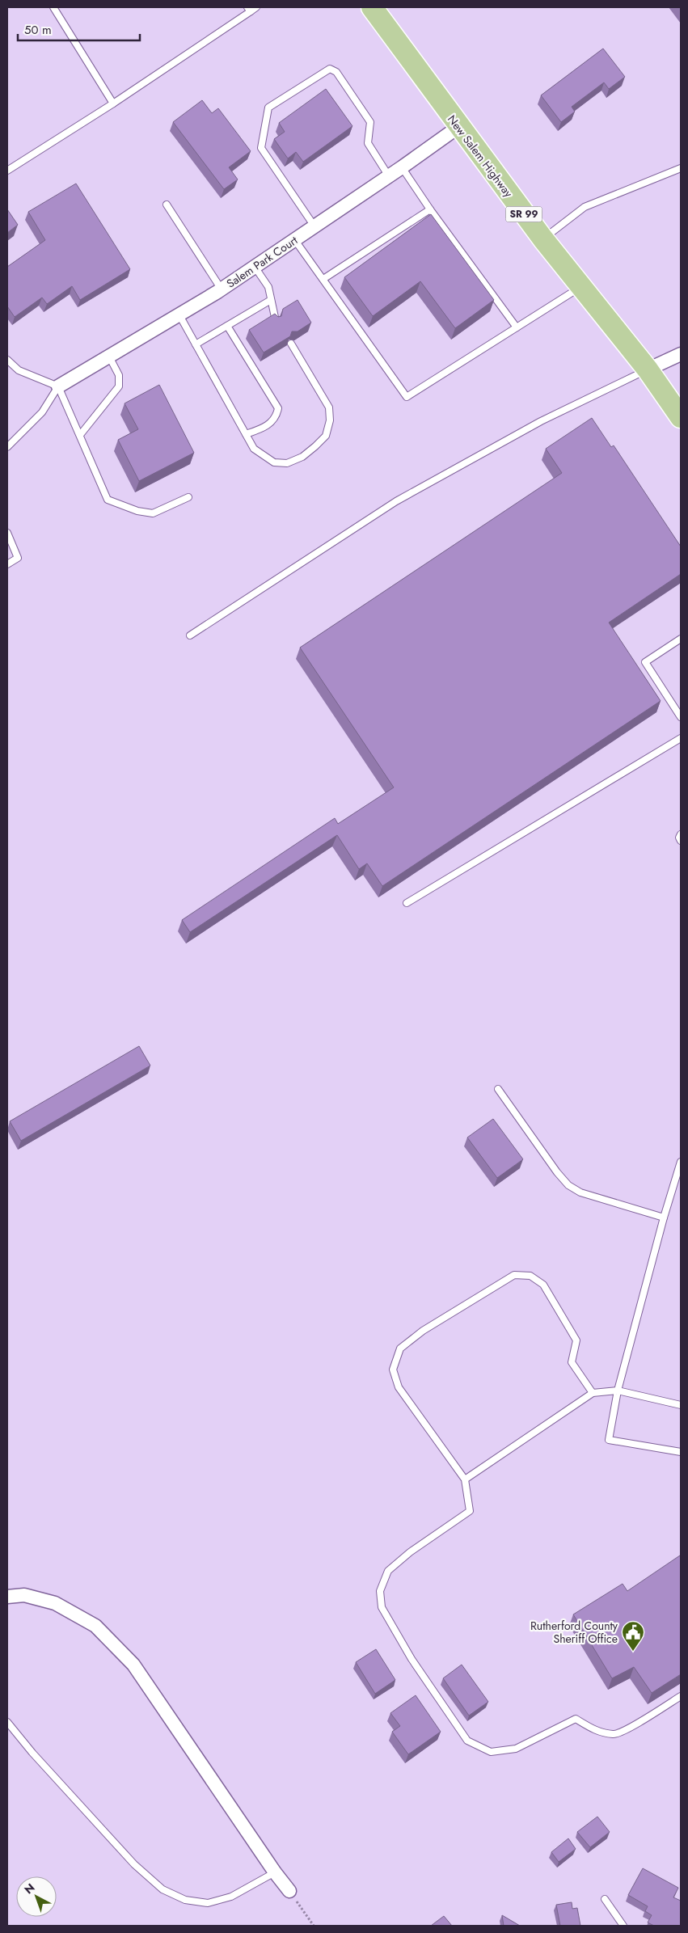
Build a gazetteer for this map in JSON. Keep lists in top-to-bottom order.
{
  "streets": {
    "main road": ["New Salem Highway", "SR 99"],
    "street": ["Salem Park Court"]
  },
  "crossings": [
    ["New Salem Highway", "Salem Park Court"]
  ],
  "places": {
    "public building": ["Rutherford County Sheriff Office"]
  },
  "scale_bar": "50 m",
  "north": "top left"
}
